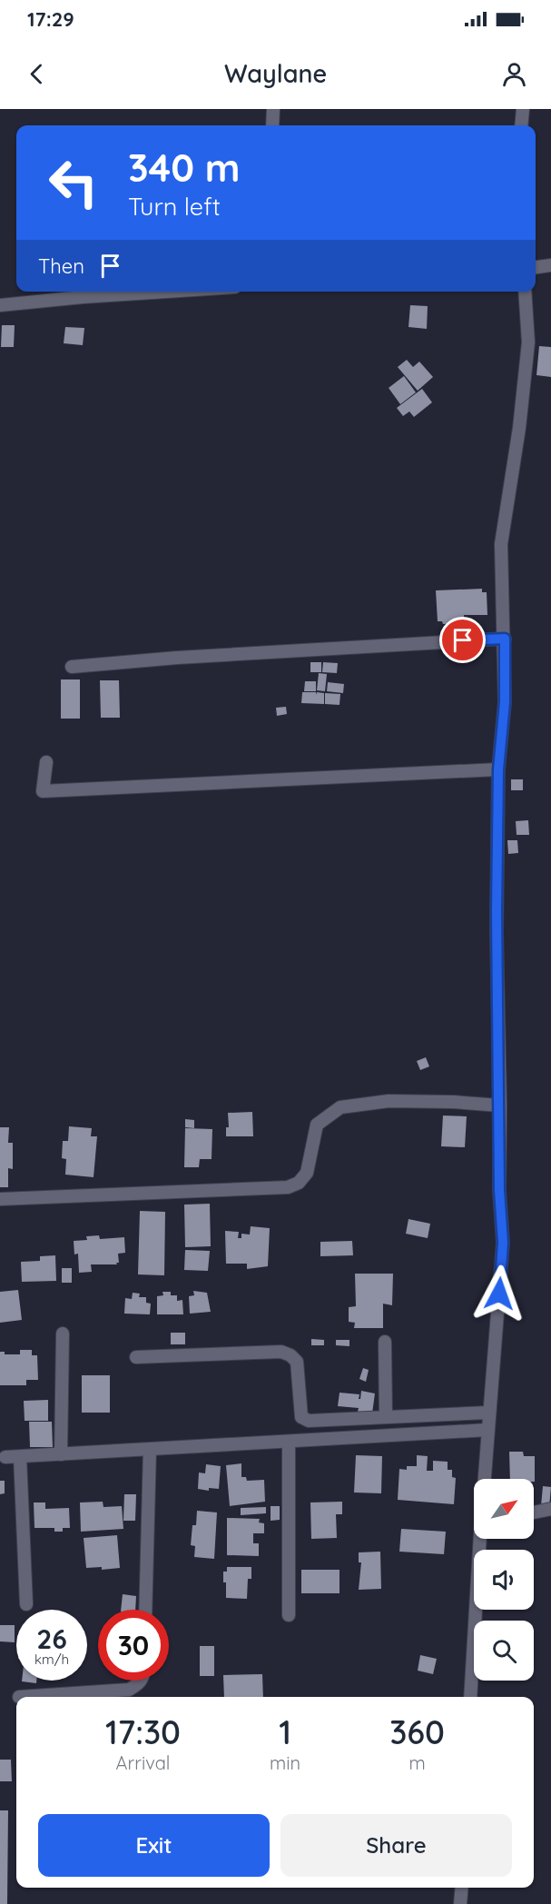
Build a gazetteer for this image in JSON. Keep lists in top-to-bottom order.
{
  "north": "top right",
  "page": {
    "status": "17:29",
    "header": "Waylane",
    "turn": ["340 m", "Turn left"],
    "then": "Then",
    "speed": "26 km/h",
    "limit": "30",
    "eta": [
      "17:30",
      "Arrival",
      "1",
      "min",
      "360",
      "m"
    ],
    "buttons": ["Exit", "Share"]
  }
}
